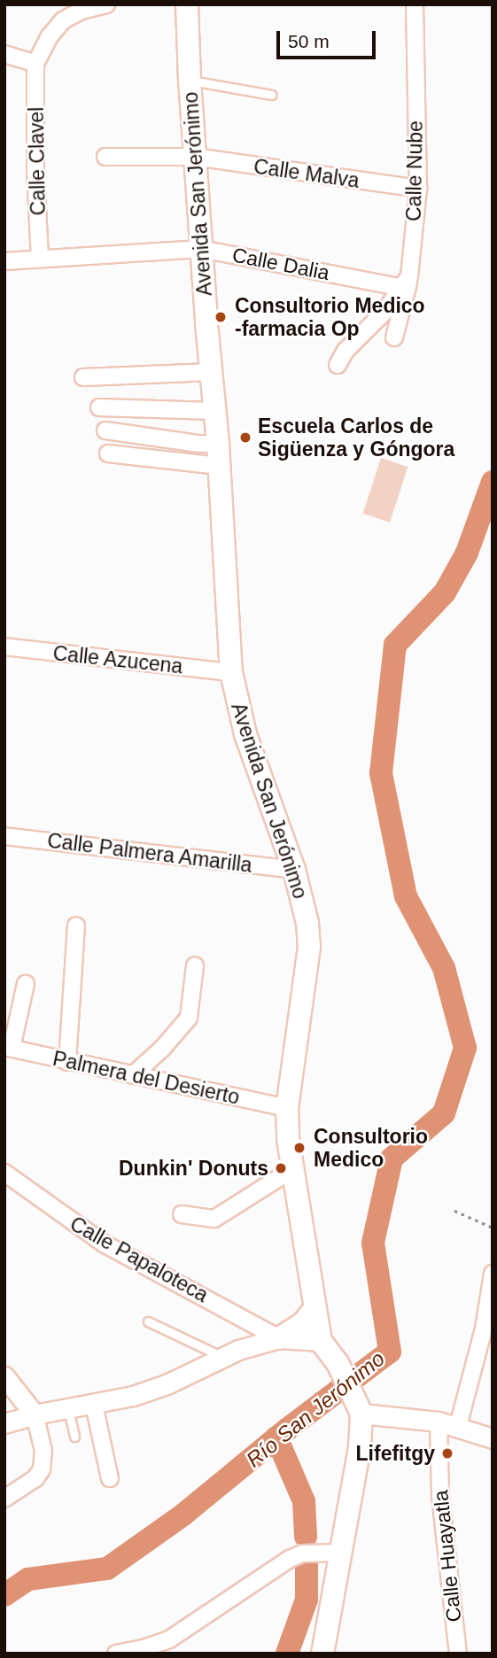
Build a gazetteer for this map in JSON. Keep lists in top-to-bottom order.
{
  "streets": {
    "main road": ["Avenida San Jerónimo"],
    "street": [
      "Calle Clavel",
      "Calle Nube",
      "Calle Malva",
      "Calle Dalia",
      "Calle Azucena",
      "Calle Palmera Amarilla",
      "Palmera del Desierto",
      "Calle Papaloteca",
      "Calle Huayatla"
    ]
  },
  "crossings": [
    ["Calle Clavel", "Calle Dalia"],
    ["Calle Nube", "Calle Malva"],
    ["Calle Nube", "Calle Dalia"],
    ["Calle Malva", "Avenida San Jerónimo"],
    ["Avenida San Jerónimo", "Calle Dalia"],
    ["Avenida San Jerónimo", "Calle Azucena"],
    ["Avenida San Jerónimo", "Calle Palmera Amarilla"],
    ["Avenida San Jerónimo", "Palmera del Desierto"]
  ],
  "water": ["Río San Jerónimo"],
  "places": [
    "Consultorio Medico -farmacia Op",
    "Escuela Carlos de Sigüenza y Góngora",
    "Consultorio Medico",
    "Dunkin' Donuts",
    "Lifefitgy"
  ],
  "scale_bar": "50 m"
}
